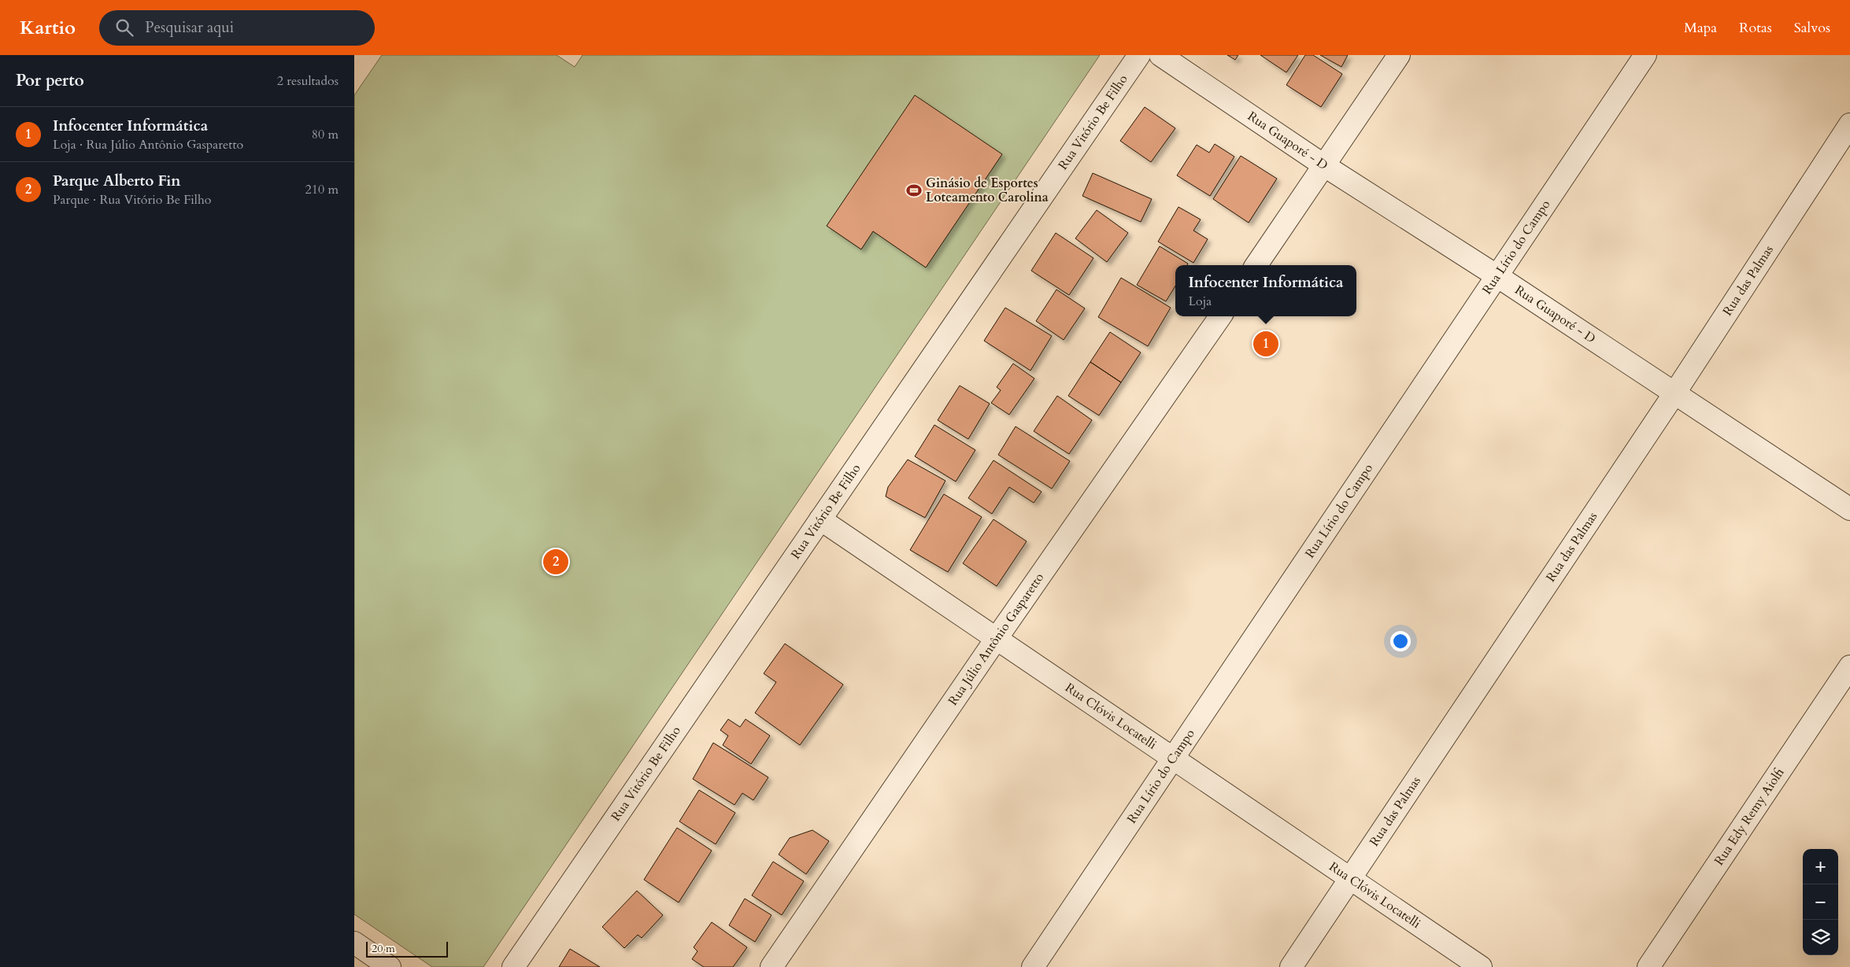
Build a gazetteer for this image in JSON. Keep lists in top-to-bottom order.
{
  "streets": {
    "street": [
      "Rua Vitório Be Filho",
      "Rua Guaporé - D",
      "Rua Lírio do Campo",
      "Rua das Palmas",
      "Rua Júlio Antônio Gasparetto",
      "Rua Clóvis Locatelli",
      "Rua Edy Remy Aiolfi"
    ]
  },
  "crossings": [
    ["Rua Vitório Be Filho", "Rua Clóvis Locatelli"],
    ["Rua Guaporé - D", "Rua Lírio do Campo"],
    ["Rua Guaporé - D", "Rua das Palmas"],
    ["Rua Lírio do Campo", "Rua Clóvis Locatelli"],
    ["Rua das Palmas", "Rua Clóvis Locatelli"],
    ["Rua Júlio Antônio Gasparetto", "Rua Clóvis Locatelli"]
  ],
  "places": {
    "sports": ["Ginásio de Esportes Loteamento Carolina"]
  },
  "scale_bar": "20 m",
  "page": {
    "header": "Kartio",
    "search": "Pesquisar aqui",
    "nav": ["Mapa", "Rotas", "Salvos"],
    "heading": ["Por perto", "2 resultados"],
    "list": [
      {
        "mark": "1",
        "name": "Infocenter Informática",
        "note": "Loja · Rua Júlio Antônio Gasparetto",
        "value": "80 m"
      },
      {
        "mark": "2",
        "name": "Parque Alberto Fin",
        "note": "Parque · Rua Vitório Be Filho",
        "value": "210 m"
      }
    ],
    "popup": ["Infocenter Informática", "Loja"],
    "pins": ["1", "2"],
    "map_buttons": ["+", "−"],
    "scale": "20 m"
  }
}
